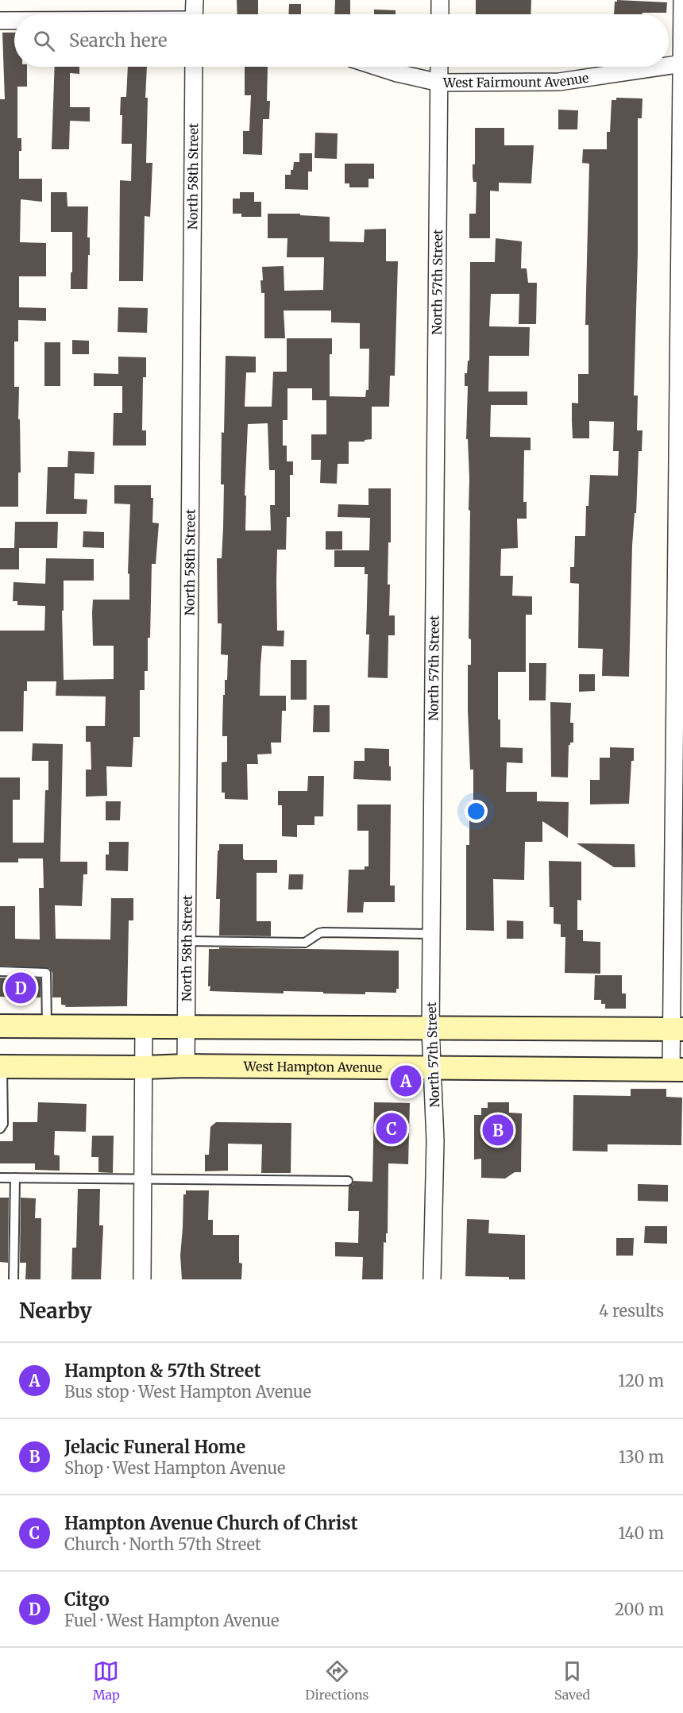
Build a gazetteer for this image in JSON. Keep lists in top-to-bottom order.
{
  "streets": {
    "main road": ["West Hampton Avenue"],
    "street": ["West Fairmount Avenue", "North 58th Street", "North 57th Street"]
  },
  "crossings": [
    ["West Fairmount Avenue", "North 57th Street"],
    ["North 58th Street", "West Hampton Avenue"],
    ["North 57th Street", "West Hampton Avenue"]
  ],
  "page": {
    "search": "Search here",
    "pins": [
      "D",
      "A",
      "C",
      "B"
    ],
    "heading": ["Nearby", "4 results"],
    "list": [
      {
        "mark": "A",
        "name": "Hampton & 57th Street",
        "note": "Bus stop · West Hampton Avenue",
        "value": "120 m"
      },
      {
        "mark": "B",
        "name": "Jelacic Funeral Home",
        "note": "Shop · West Hampton Avenue",
        "value": "130 m"
      },
      {
        "mark": "C",
        "name": "Hampton Avenue Church of Christ",
        "note": "Church · North 57th Street",
        "value": "140 m"
      },
      {
        "mark": "D",
        "name": "Citgo",
        "note": "Fuel · West Hampton Avenue",
        "value": "200 m"
      }
    ],
    "nav": ["Map", "Directions", "Saved"]
  }
}
